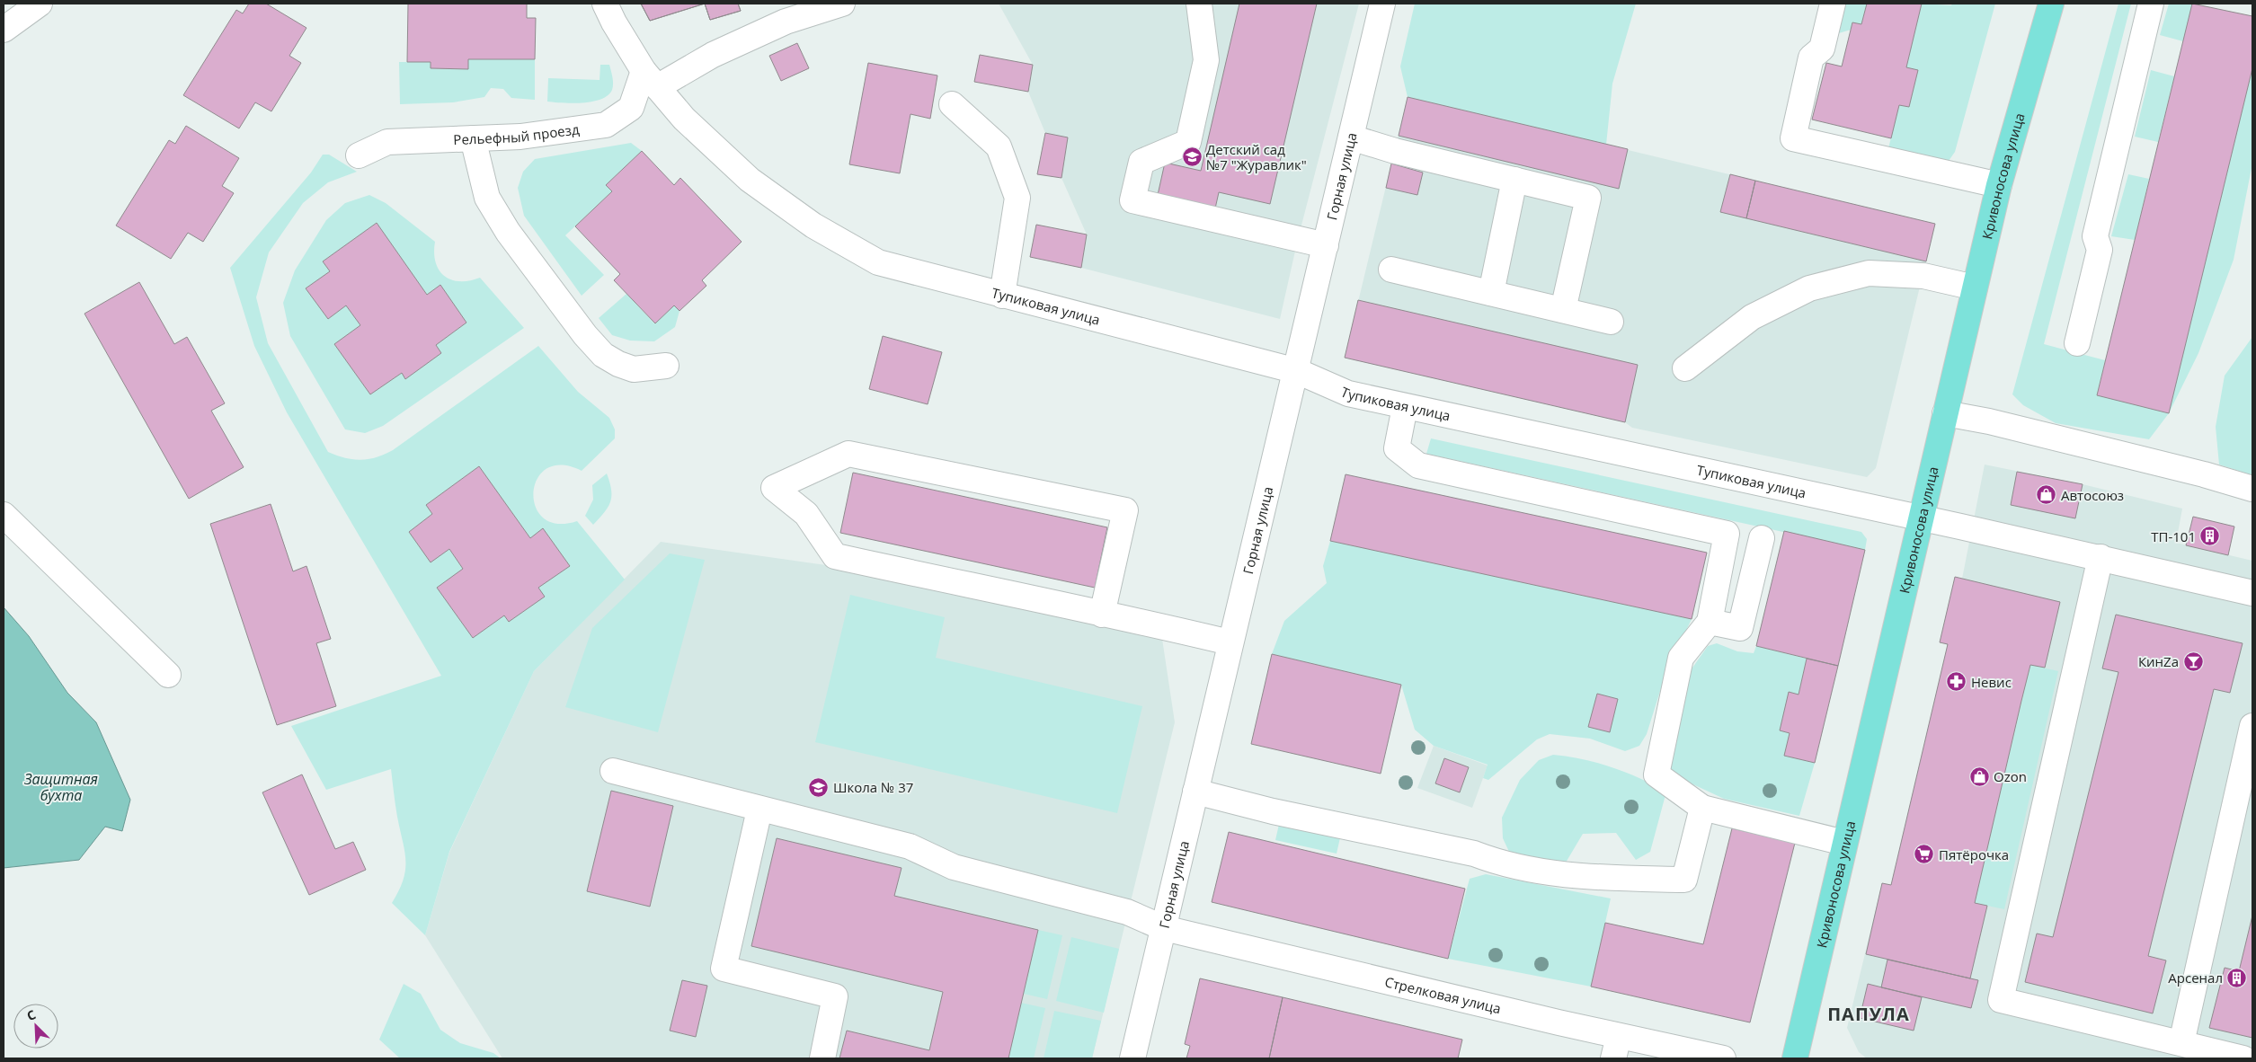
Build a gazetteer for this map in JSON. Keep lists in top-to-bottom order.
{
  "streets": {
    "main road": ["Кривоносова улица"],
    "street": [
      "Рельефный проезд",
      "Горная улица",
      "Тупиковая улица",
      "Стрелковая улица"
    ]
  },
  "crossings": [
    ["Рельефный проезд", "Тупиковая улица"],
    ["Кривоносова улица", "Тупиковая улица"],
    ["Горная улица", "Тупиковая улица"],
    ["Горная улица", "Стрелковая улица"]
  ],
  "districts": ["ПАПУЛА"],
  "water": ["Защитная бухта"],
  "places": {
    "school or university": ["Детский сад №7 \"Журавлик\"", "Школа № 37"],
    "shop": ["Автосоюз", "Ozon"],
    "building": ["ТП-101", "Арсенал"],
    "bar": ["КинZa"],
    "pharmacy": ["Невис"],
    "supermarket": ["Пятёрочка"]
  },
  "north": "top left"
}
